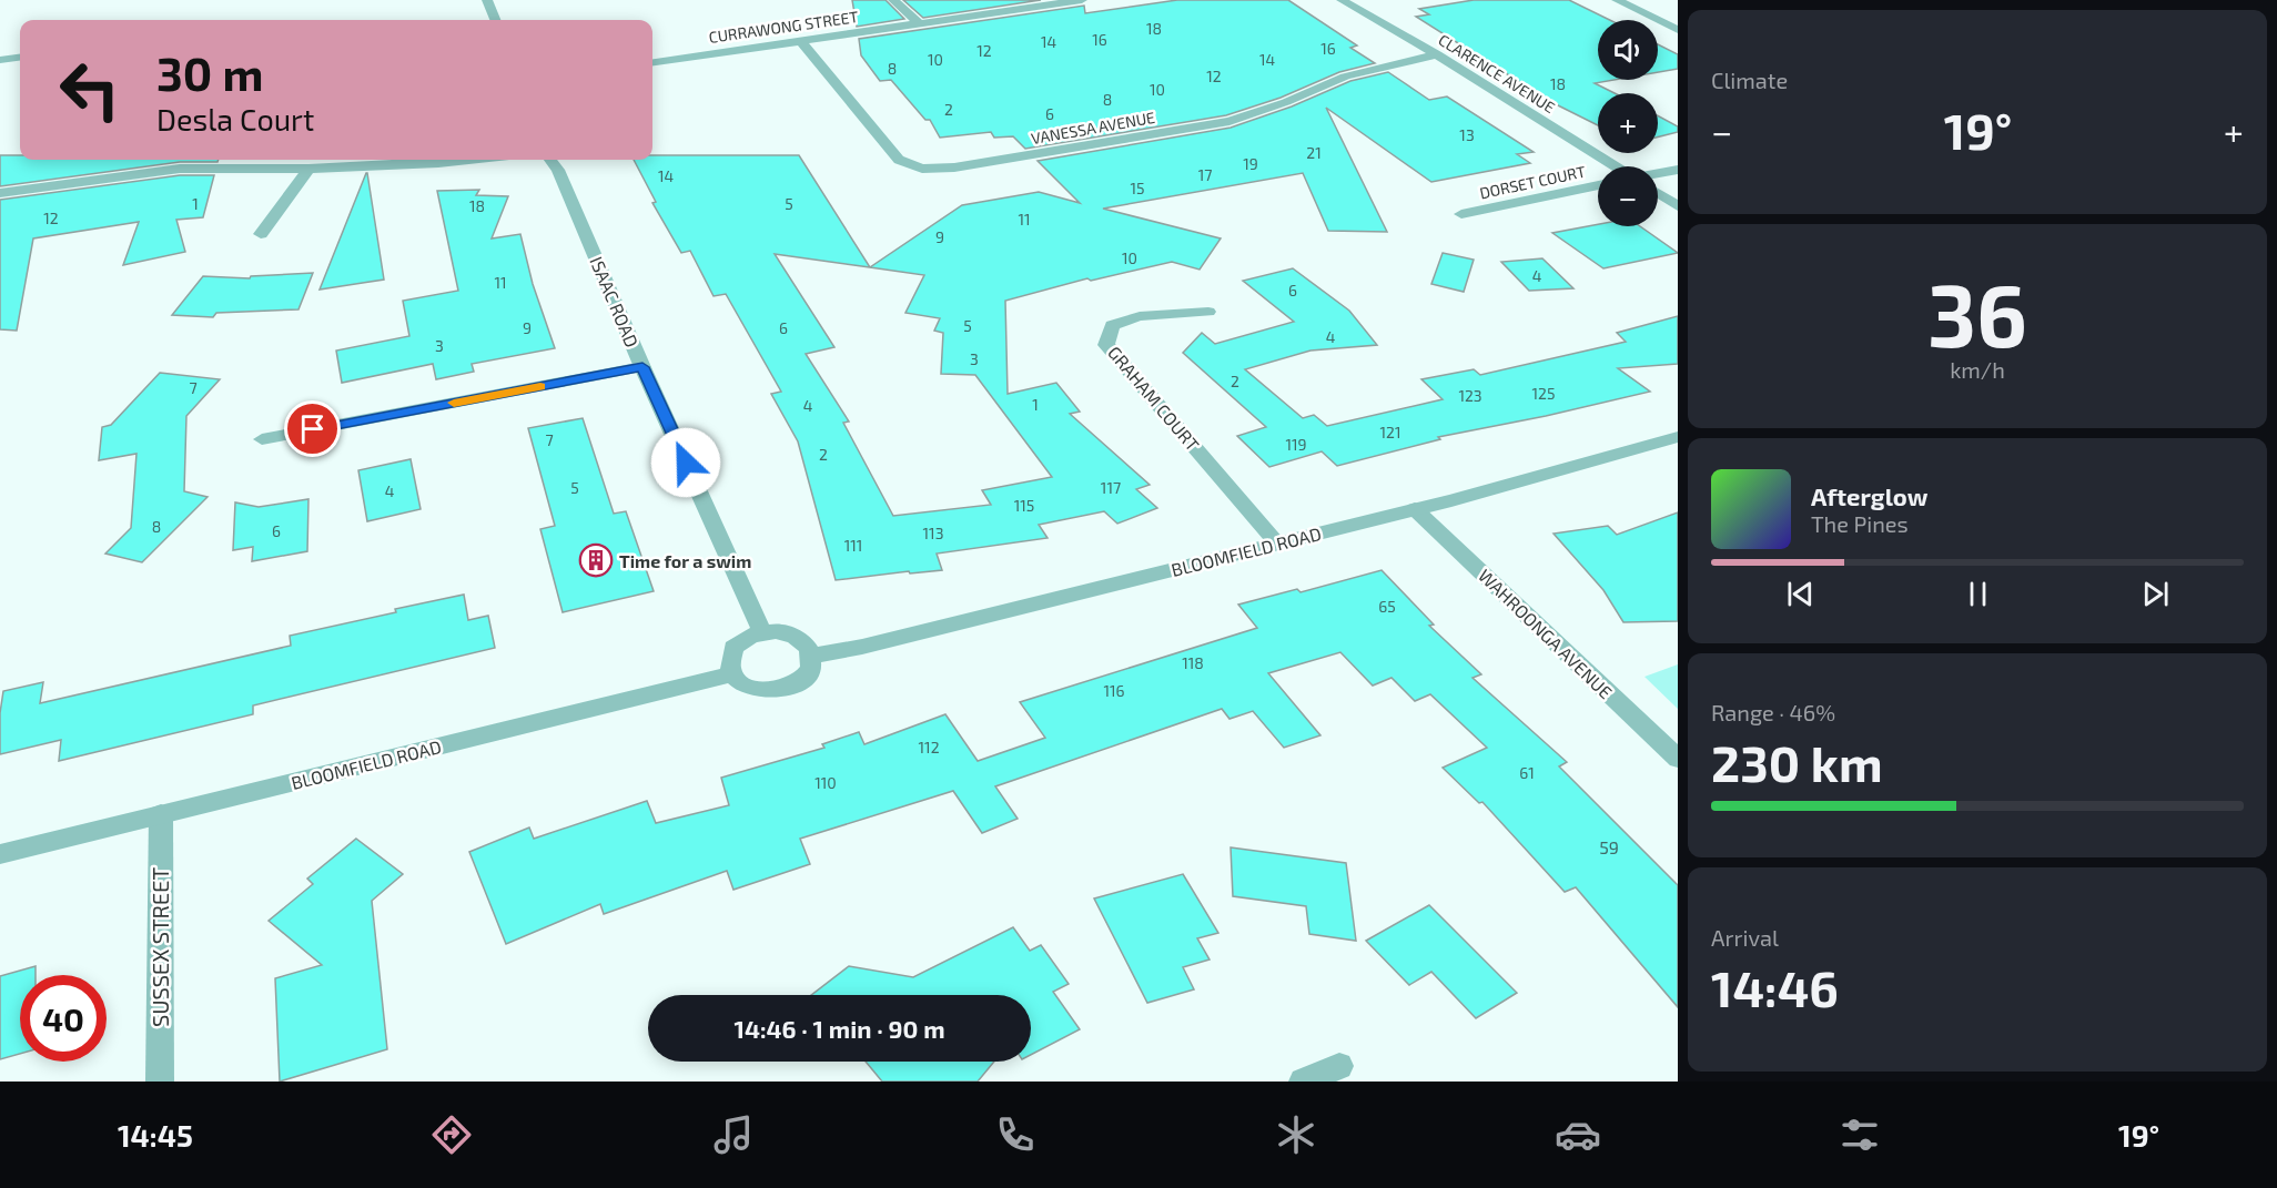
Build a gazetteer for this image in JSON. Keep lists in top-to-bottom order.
{
  "streets": {
    "street": [
      "CURRAWONG STREET",
      "CLARENCE AVENUE",
      "VANESSA AVENUE",
      "DORSET COURT",
      "ISAAC ROAD",
      "GRAHAM COURT",
      "BLOOMFIELD ROAD",
      "WAHROONGA AVENUE",
      "SUSSEX STREET"
    ]
  },
  "crossings": [
    ["CURRAWONG STREET", "VANESSA AVENUE"],
    ["CLARENCE AVENUE", "VANESSA AVENUE"],
    ["ISAAC ROAD", "BLOOMFIELD ROAD"],
    ["GRAHAM COURT", "BLOOMFIELD ROAD"],
    ["BLOOMFIELD ROAD", "WAHROONGA AVENUE"],
    ["BLOOMFIELD ROAD", "SUSSEX STREET"]
  ],
  "places": {
    "building": ["Time for a swim"]
  },
  "house_numbers": [
    "18",
    "16",
    "14",
    "16",
    "12",
    "10",
    "14",
    "8",
    "12",
    "18",
    "10",
    "8",
    "2",
    "6",
    "13",
    "21",
    "19",
    "17",
    "14",
    "15",
    "1",
    "5",
    "18",
    "12",
    "11",
    "9",
    "10",
    "4",
    "11",
    "6",
    "5",
    "9",
    "6",
    "4",
    "3",
    "3",
    "2",
    "7",
    "125",
    "123",
    "1",
    "4",
    "121",
    "7",
    "119",
    "2",
    "5",
    "117",
    "4",
    "115",
    "8",
    "6",
    "113",
    "111",
    "65",
    "118",
    "116",
    "112",
    "61",
    "110",
    "59"
  ],
  "page": {
    "tile": [
      "Climate",
      ["36", "km/h"],
      ["Range · 46%", "230 km"],
      ["Arrival", "14:46"]
    ],
    "map_buttons": ["+", "−"],
    "turn": ["30 m", "Desla Court"],
    "heat": ["−", "19°", "+"],
    "song": ["Afterglow", "The Pines"],
    "limit": "40",
    "trip": "14:46 · 1 min · 90 m",
    "tabs": ["14:45", "19°"]
  }
}
